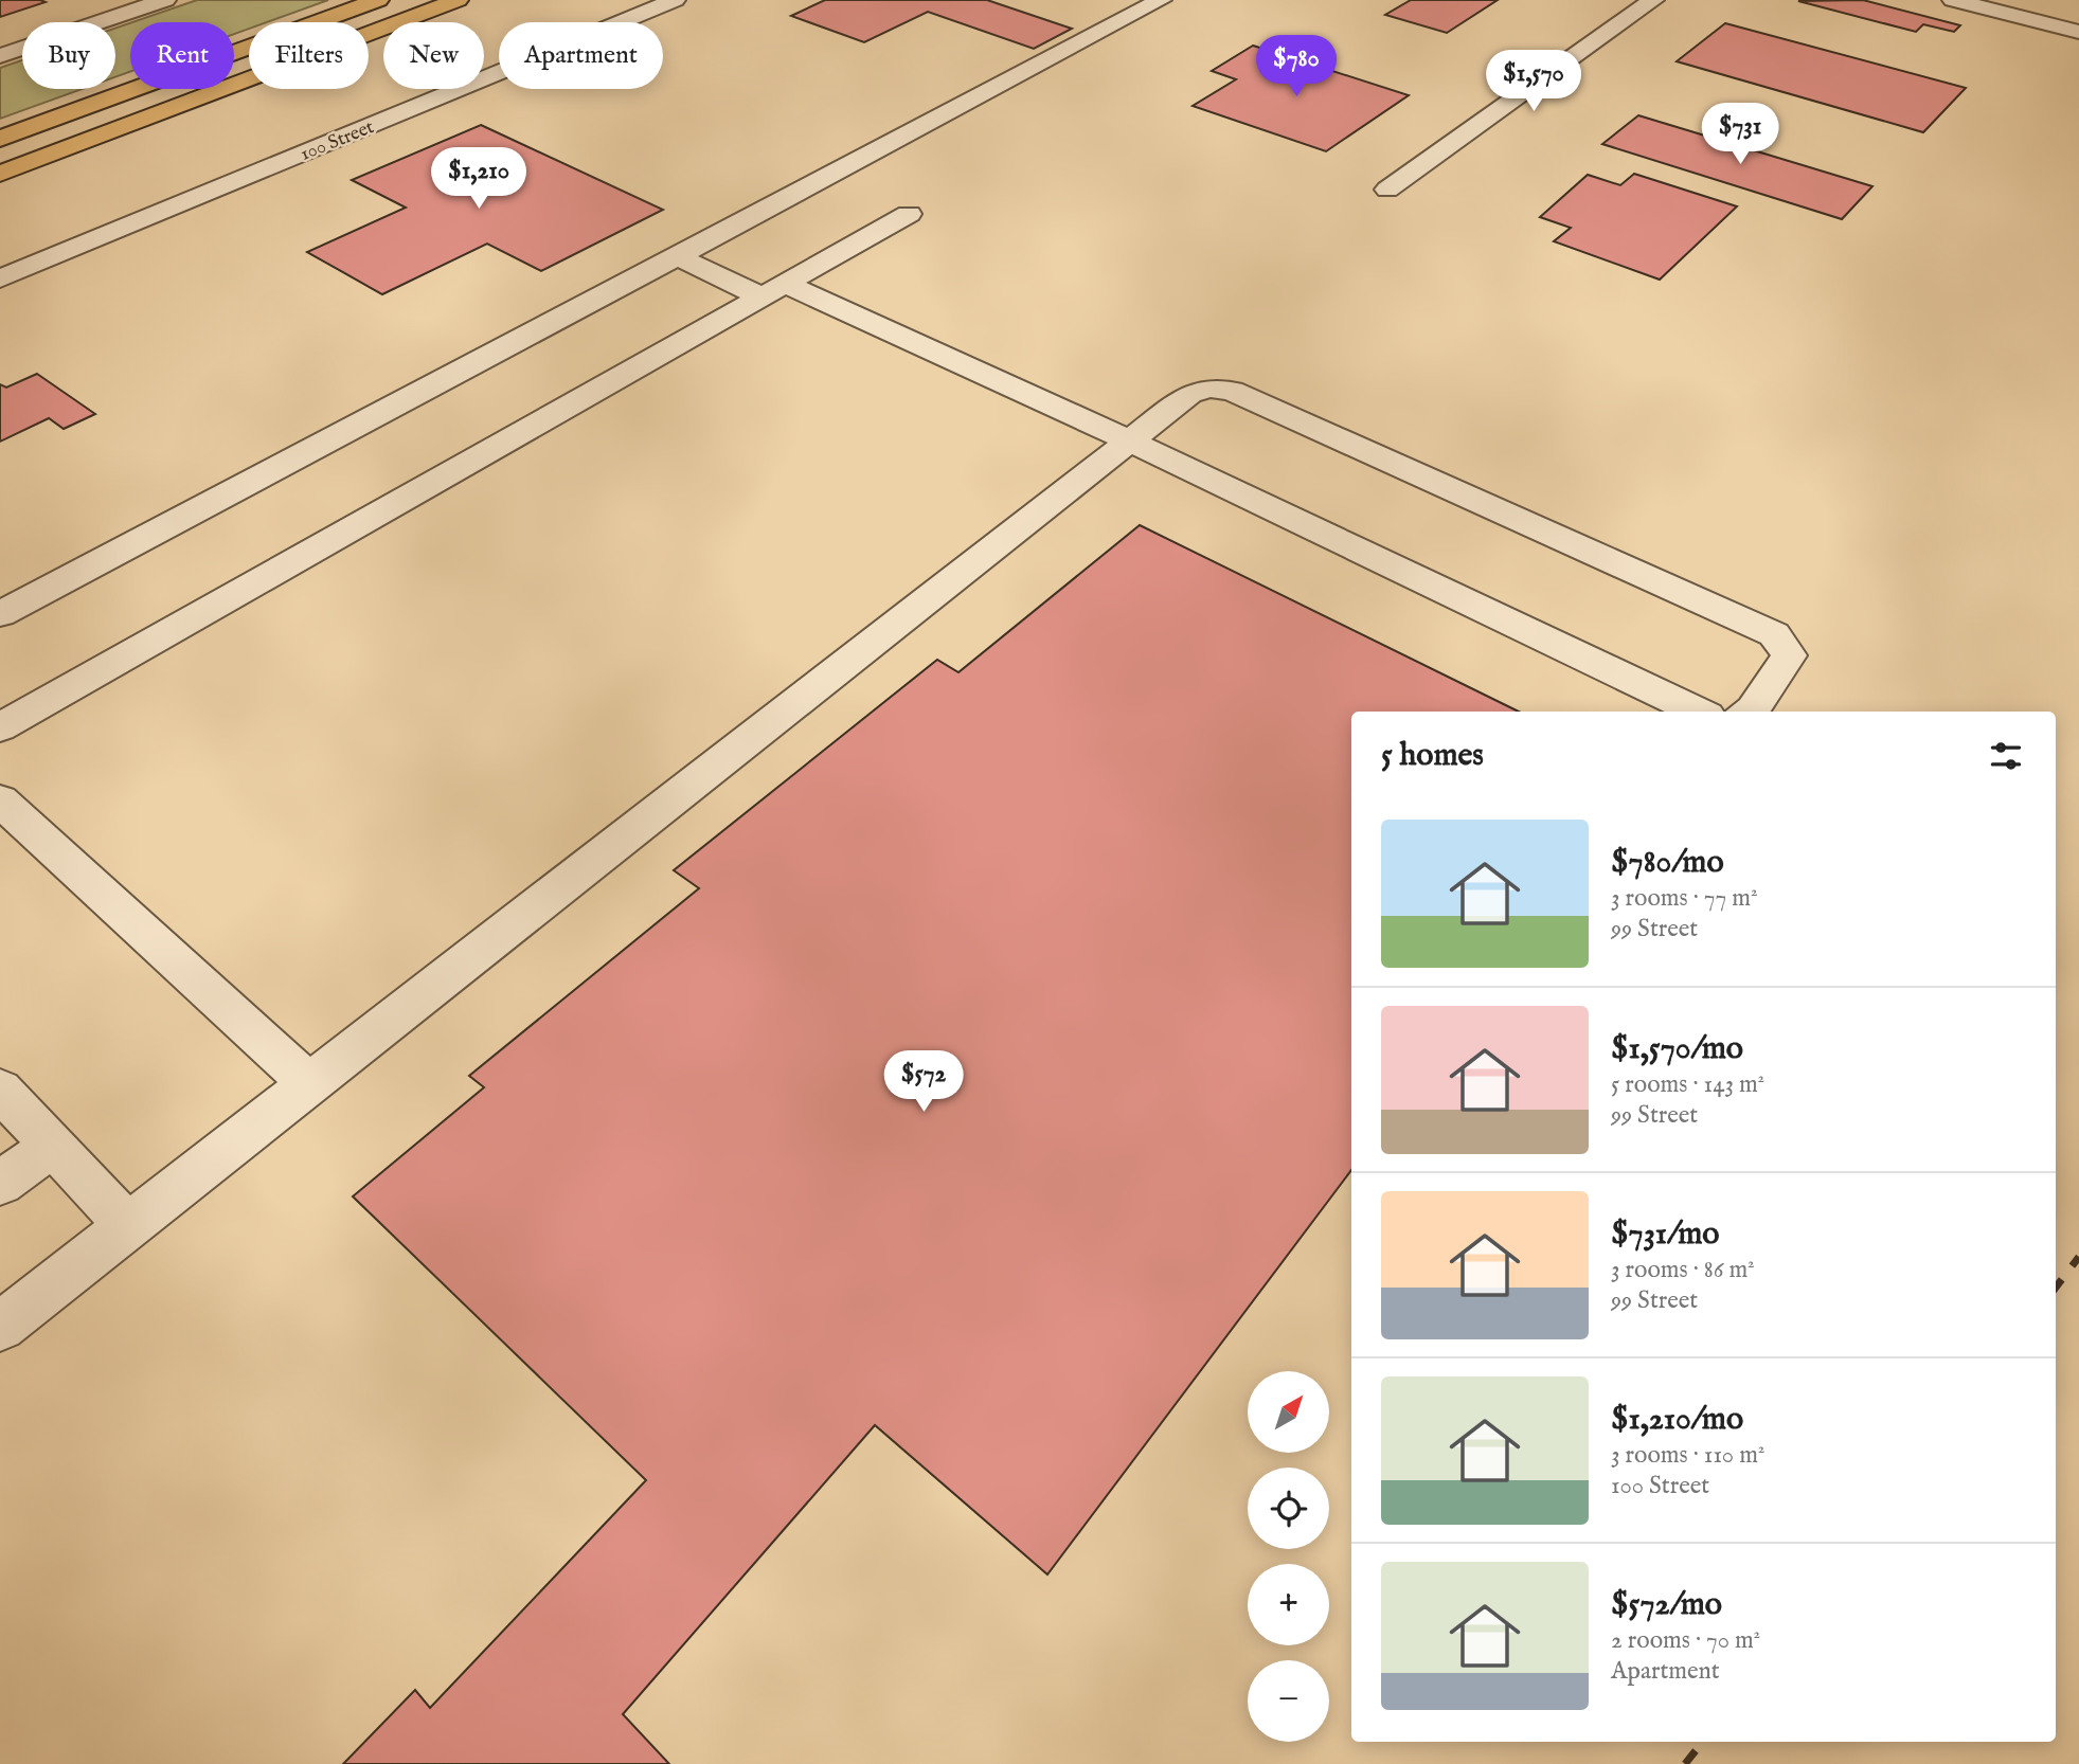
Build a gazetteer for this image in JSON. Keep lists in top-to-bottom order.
{
  "streets": {
    "street": ["100 Street"]
  },
  "north": "top right",
  "page": {
    "chip": [
      "Buy",
      "Rent",
      "Filters",
      "New",
      "Apartment"
    ],
    "price": [
      "$780",
      "$1,570",
      "$731",
      "$1,210",
      "$572"
    ],
    "heading": "5 homes",
    "list": [
      {
        "name": "$780/mo",
        "note": "3 rooms · 77 m² · 99 Street"
      },
      {
        "name": "$1,570/mo",
        "note": "5 rooms · 143 m² · 99 Street"
      },
      {
        "name": "$731/mo",
        "note": "3 rooms · 86 m² · 99 Street"
      },
      {
        "name": "$1,210/mo",
        "note": "3 rooms · 110 m² · 100 Street"
      },
      {
        "name": "$572/mo",
        "note": "2 rooms · 70 m² · Apartment"
      }
    ],
    "map_buttons": ["+", "−"]
  }
}
